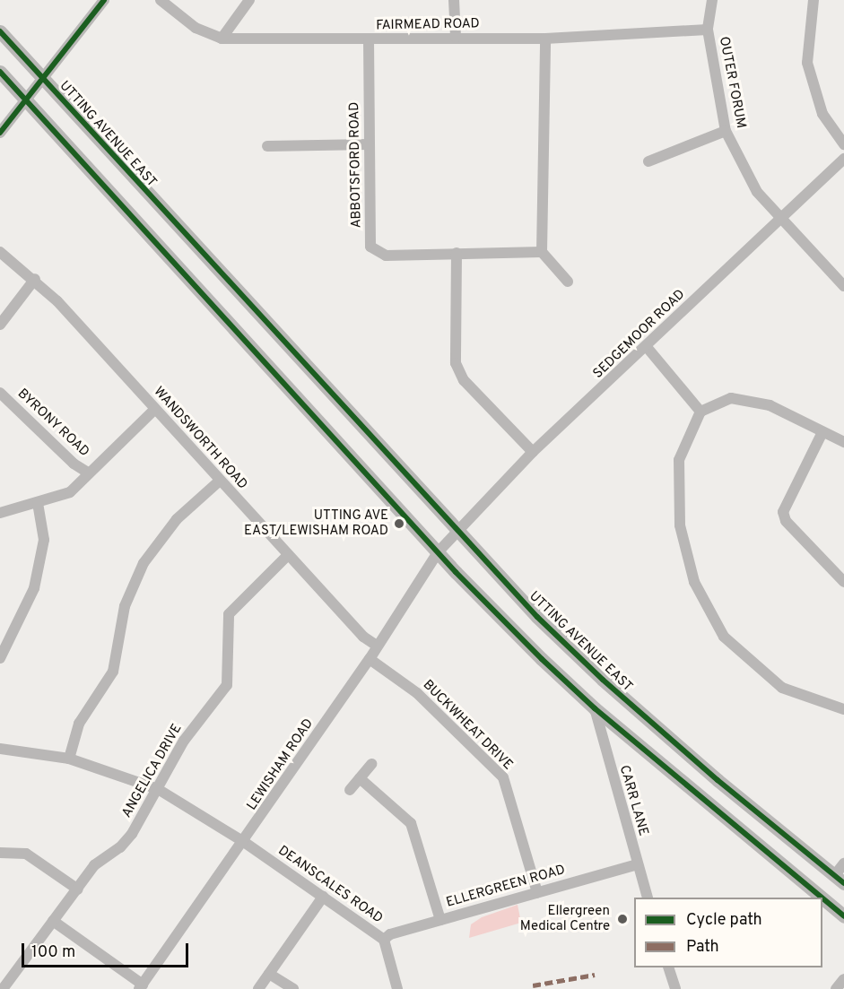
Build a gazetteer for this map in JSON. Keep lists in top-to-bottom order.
{
  "streets": {
    "street": [
      "FAIRMEAD ROAD",
      "OUTER FORUM",
      "UTTING AVENUE EAST",
      "ABBOTSFORD ROAD",
      "SEDGEMOOR ROAD",
      "BYRONY ROAD",
      "WANDSWORTH ROAD",
      "BUCKWHEAT DRIVE",
      "LEWISHAM ROAD",
      "ANGELICA DRIVE",
      "CARR LANE",
      "DEANSCALES ROAD",
      "ELLERGREEN ROAD"
    ]
  },
  "crossings": [
    ["FAIRMEAD ROAD", "OUTER FORUM"],
    ["FAIRMEAD ROAD", "ABBOTSFORD ROAD"],
    ["OUTER FORUM", "SEDGEMOOR ROAD"],
    ["UTTING AVENUE EAST", "SEDGEMOOR ROAD"],
    ["SEDGEMOOR ROAD", "LEWISHAM ROAD"],
    ["WANDSWORTH ROAD", "LEWISHAM ROAD"],
    ["WANDSWORTH ROAD", "ANGELICA DRIVE"],
    ["BUCKWHEAT DRIVE", "LEWISHAM ROAD"],
    ["BUCKWHEAT DRIVE", "ELLERGREEN ROAD"],
    ["LEWISHAM ROAD", "DEANSCALES ROAD"],
    ["ANGELICA DRIVE", "DEANSCALES ROAD"],
    ["CARR LANE", "ELLERGREEN ROAD"],
    ["DEANSCALES ROAD", "ELLERGREEN ROAD"]
  ],
  "places": ["UTTING AVE EAST/LEWISHAM ROAD", "Ellergreen Medical Centre"],
  "legend": ["Cycle path", "Path"],
  "scale_bar": "100 m"
}
